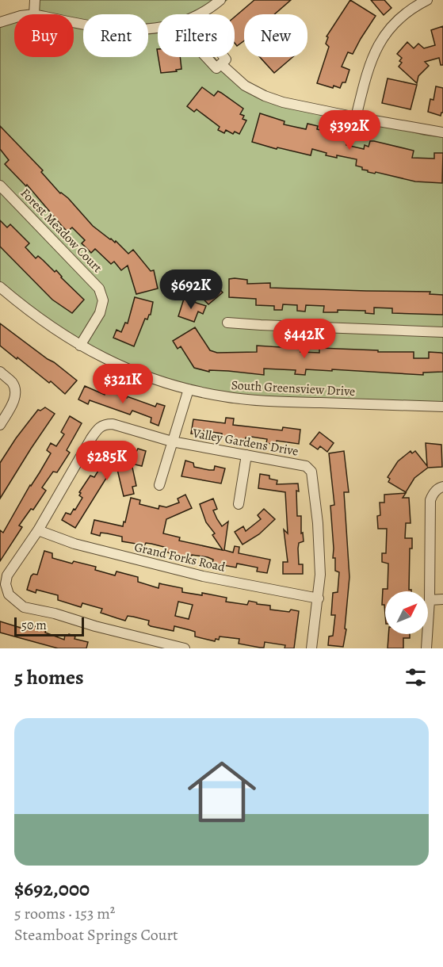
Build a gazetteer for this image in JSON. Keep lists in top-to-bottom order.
{
  "streets": {
    "street": [
      "Forest Meadow Court",
      "South Greensview Drive",
      "Valley Gardens Drive",
      "Grand Forks Road"
    ]
  },
  "crossings": [
    ["Forest Meadow Court", "South Greensview Drive"],
    ["Valley Gardens Drive", "Grand Forks Road"]
  ],
  "scale_bar": "50 m",
  "north": "top right",
  "page": {
    "chip": [
      "Buy",
      "Rent",
      "Filters",
      "New"
    ],
    "price": [
      "$392K",
      "$692K",
      "$442K",
      "$321K",
      "$285K"
    ],
    "scale": "50 m",
    "heading": "5 homes",
    "list": [
      {
        "name": "$692,000",
        "note": "5 rooms · 153 m² · Steamboat Springs Court"
      }
    ]
  }
}
